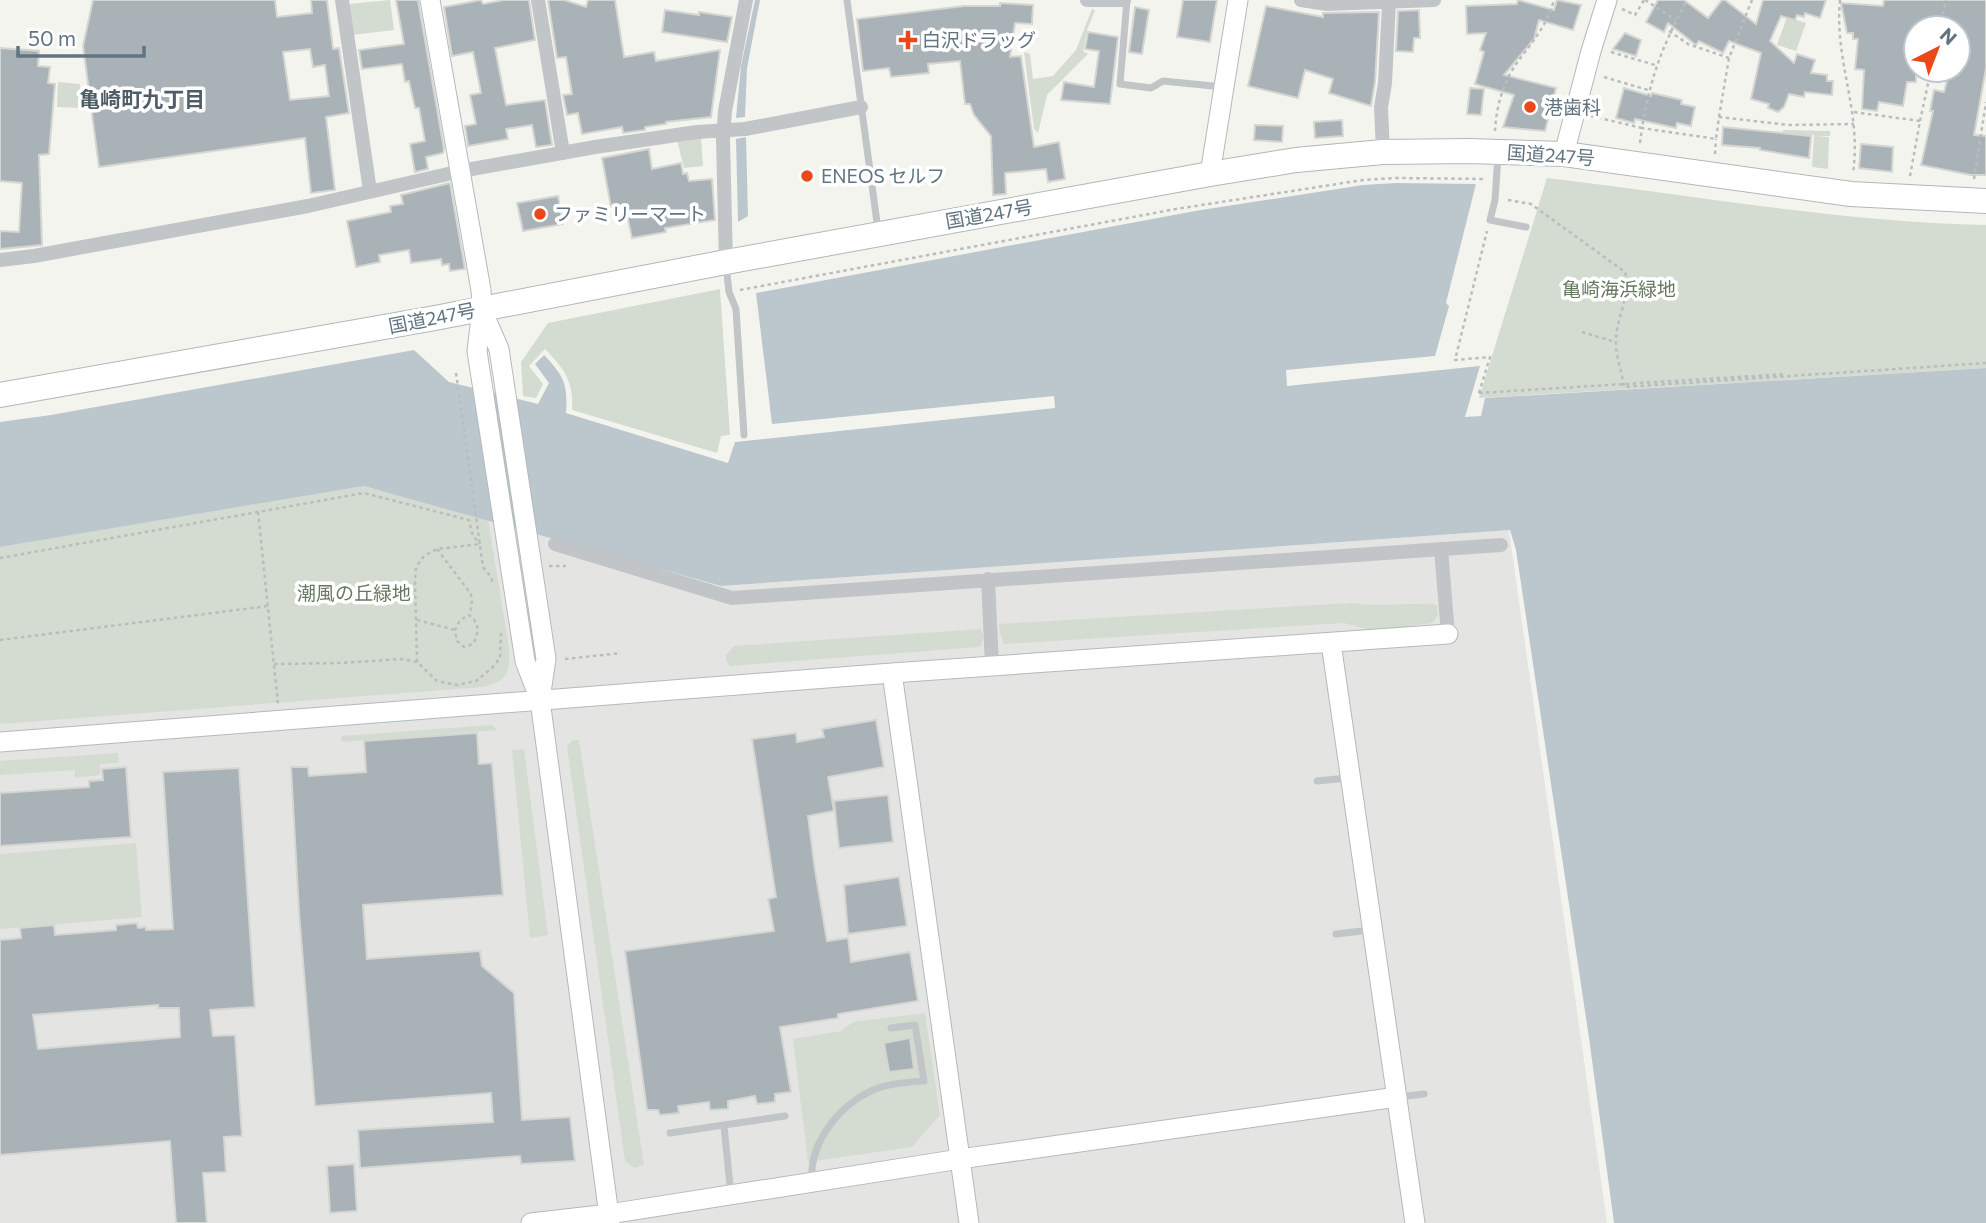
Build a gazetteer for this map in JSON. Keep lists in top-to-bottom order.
{
  "streets": {
    "highway": ["国道247号"]
  },
  "districts": ["亀崎町九丁目"],
  "parks": ["亀崎海浜緑地", "潮風の丘緑地"],
  "places": {
    "health": ["白沢ドラッグ"],
    "other": ["港歯科", "ENEOS セルフ", "ファミリーマート"]
  },
  "scale_bar": "50 m",
  "north": "top right"
}
